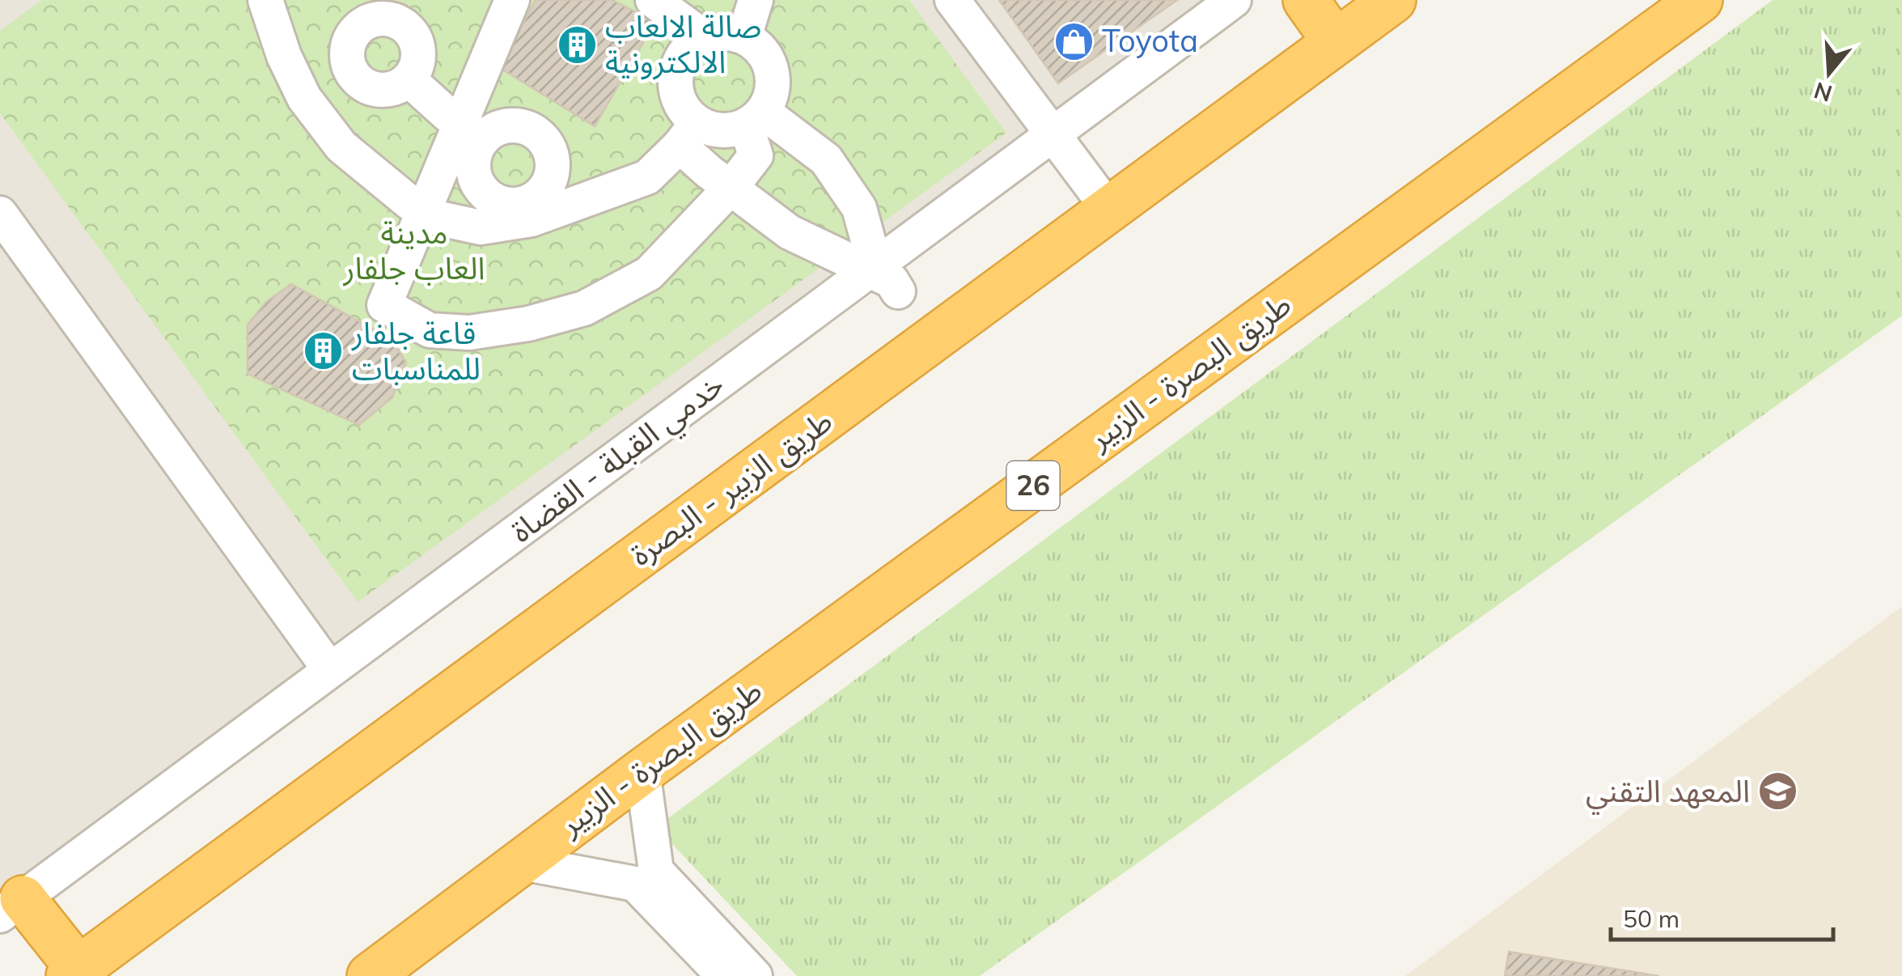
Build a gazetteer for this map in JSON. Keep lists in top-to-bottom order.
{
  "streets": {
    "highway": ["طريق البصرة - الزبير", "26", "طريق الزبير - البصرة"],
    "street": ["خدمي القبلة - القضاة"]
  },
  "parks": ["مدينة العاب جلفار"],
  "places": {
    "shop": ["Toyota"],
    "building": ["صالة الالعاب الالكترونية", "قاعة جلفار للمناسبات"],
    "school or university": ["المعهد التقني"]
  },
  "scale_bar": "50 m",
  "north": "bottom"
}
